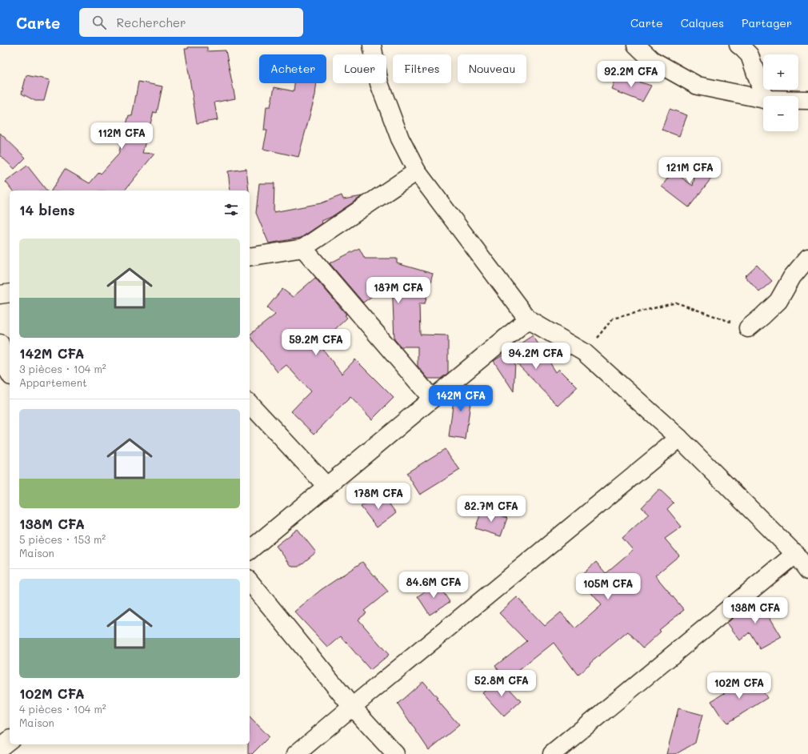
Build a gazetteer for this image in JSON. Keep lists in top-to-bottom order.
{
  "page": {
    "header": "Carte",
    "search": "Rechercher",
    "nav": ["Carte", "Calques", "Partager"],
    "map_buttons": ["+", "−"],
    "chip": [
      "Acheter",
      "Louer",
      "Filtres",
      "Nouveau"
    ],
    "price": [
      "92.2M CFA",
      "112M CFA",
      "121M CFA",
      "187M CFA",
      "59.2M CFA",
      "94.2M CFA",
      "142M CFA",
      "178M CFA",
      "82.7M CFA",
      "84.6M CFA",
      "105M CFA",
      "138M CFA",
      "52.8M CFA",
      "102M CFA"
    ],
    "heading": "14 biens",
    "list": [
      {
        "name": "142M CFA",
        "note": "3 pièces · 104 m² · Appartement"
      },
      {
        "name": "138M CFA",
        "note": "5 pièces · 153 m² · Maison"
      },
      {
        "name": "102M CFA",
        "note": "4 pièces · 104 m² · Maison"
      }
    ]
  }
}
